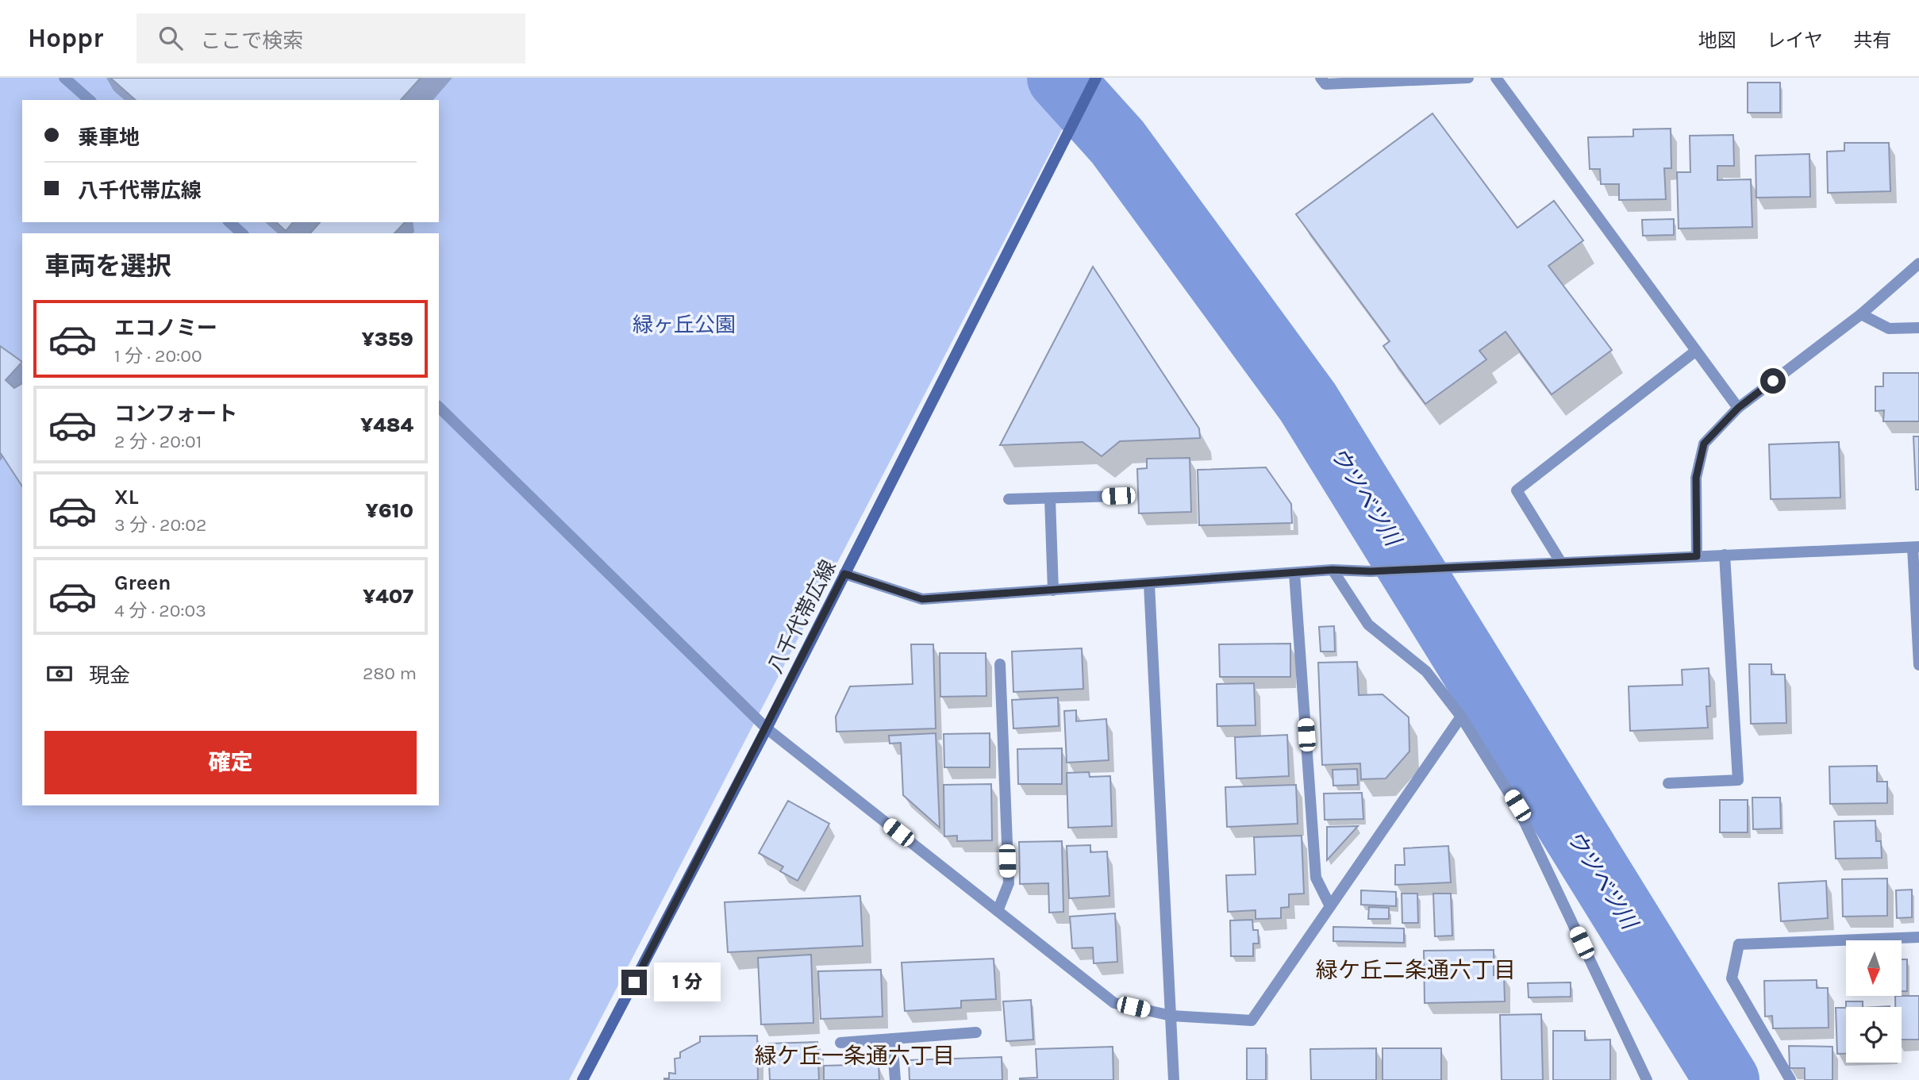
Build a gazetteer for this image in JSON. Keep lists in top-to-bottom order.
{
  "streets": {
    "main road": ["八千代帯広線"]
  },
  "districts": ["緑ケ丘二条通六丁目", "緑ケ丘一条通六丁目"],
  "water": ["ウツベツ川"],
  "parks": ["緑ヶ丘公園"],
  "north": "bottom",
  "page": {
    "header": "Hoppr",
    "search": "ここで検索",
    "nav": ["地図", "レイヤ", "共有"],
    "banner": ["乗車地", "八千代帯広線"],
    "heading": "車両を選択",
    "list": [
      {
        "name": "エコノミー",
        "note": "1 分 · 20:00",
        "value": "¥359"
      },
      {
        "name": "コンフォート",
        "note": "2 分 · 20:01",
        "value": "¥484"
      },
      {
        "name": "XL",
        "note": "3 分 · 20:02",
        "value": "¥610"
      },
      {
        "name": "Green",
        "note": "4 分 · 20:03",
        "value": "¥407"
      }
    ],
    "pay": ["現金", "280 m"],
    "buttons": "確定",
    "bubble": "1 分"
  }
}
